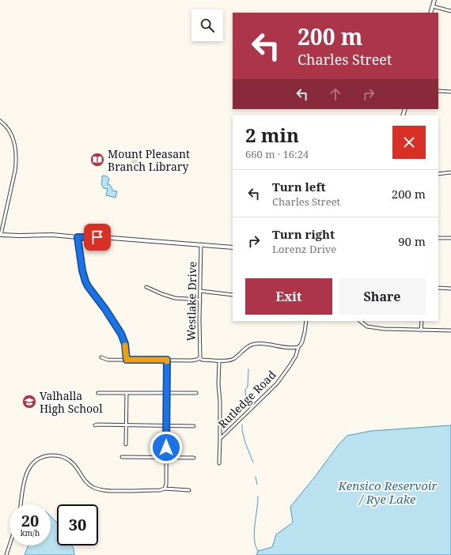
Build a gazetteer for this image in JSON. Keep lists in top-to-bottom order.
{
  "streets": {
    "street": ["Westlake Drive", "Rutledge Road"]
  },
  "water": ["Kensico Reservoir / Rye Lake"],
  "places": {
    "library": ["Mount Pleasant Branch Library"],
    "school or university": ["Valhalla High School"]
  },
  "page": {
    "turn": ["200 m", "Charles Street"],
    "heading": ["2 min", "660 m · 16:24"],
    "list": [
      {
        "name": "Turn left",
        "note": "Charles Street",
        "value": "200 m"
      },
      {
        "name": "Turn right",
        "note": "Lorenz Drive",
        "value": "90 m"
      }
    ],
    "buttons": ["Exit", "Share"],
    "speed": "20 km/h",
    "limit": "30"
  }
}
